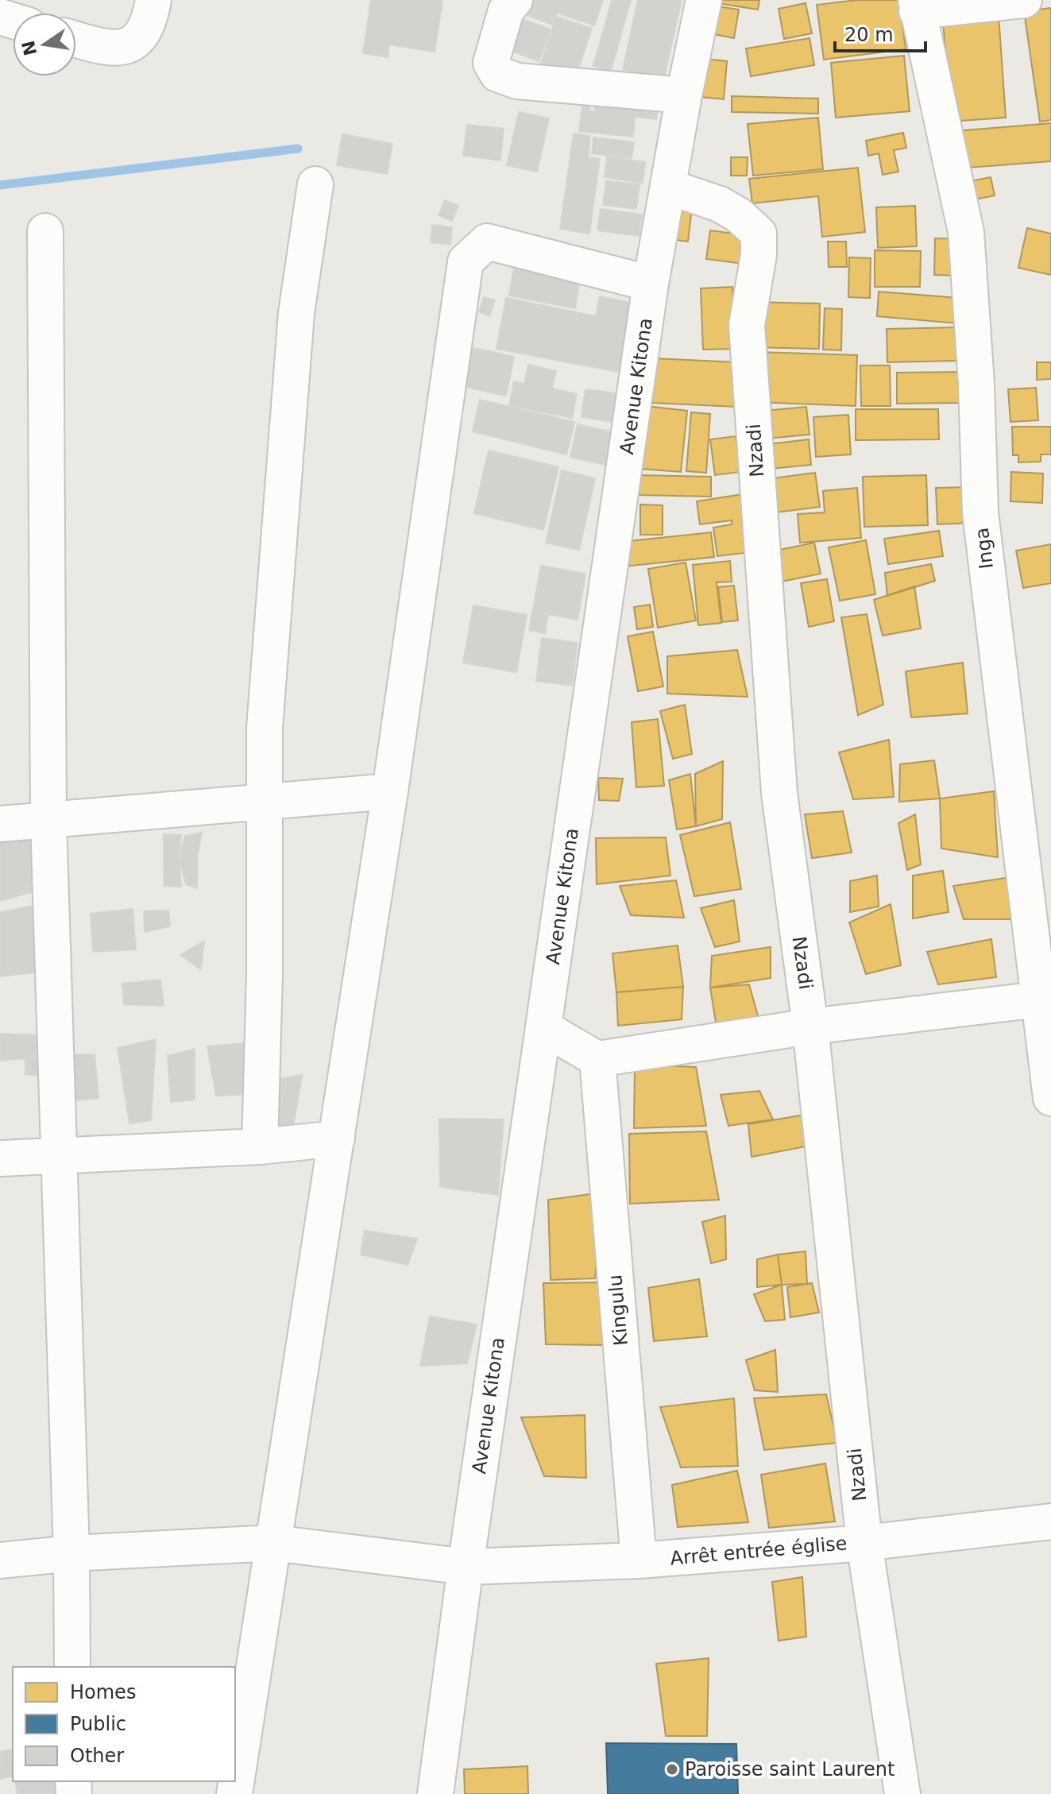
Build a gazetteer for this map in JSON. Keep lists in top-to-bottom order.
{
  "streets": {
    "street": [
      "Avenue Kitona",
      "Nzadi",
      "Inga",
      "Kingulu",
      "Arrêt entrée église"
    ]
  },
  "crossings": [
    ["Avenue Kitona", "Nzadi"],
    ["Avenue Kitona", "Arrêt entrée église"],
    ["Nzadi", "Arrêt entrée église"],
    ["Kingulu", "Arrêt entrée église"]
  ],
  "places": ["Paroisse saint Laurent"],
  "legend": ["Homes", "Public", "Other"],
  "scale_bar": "20 m",
  "north": "left"
}
